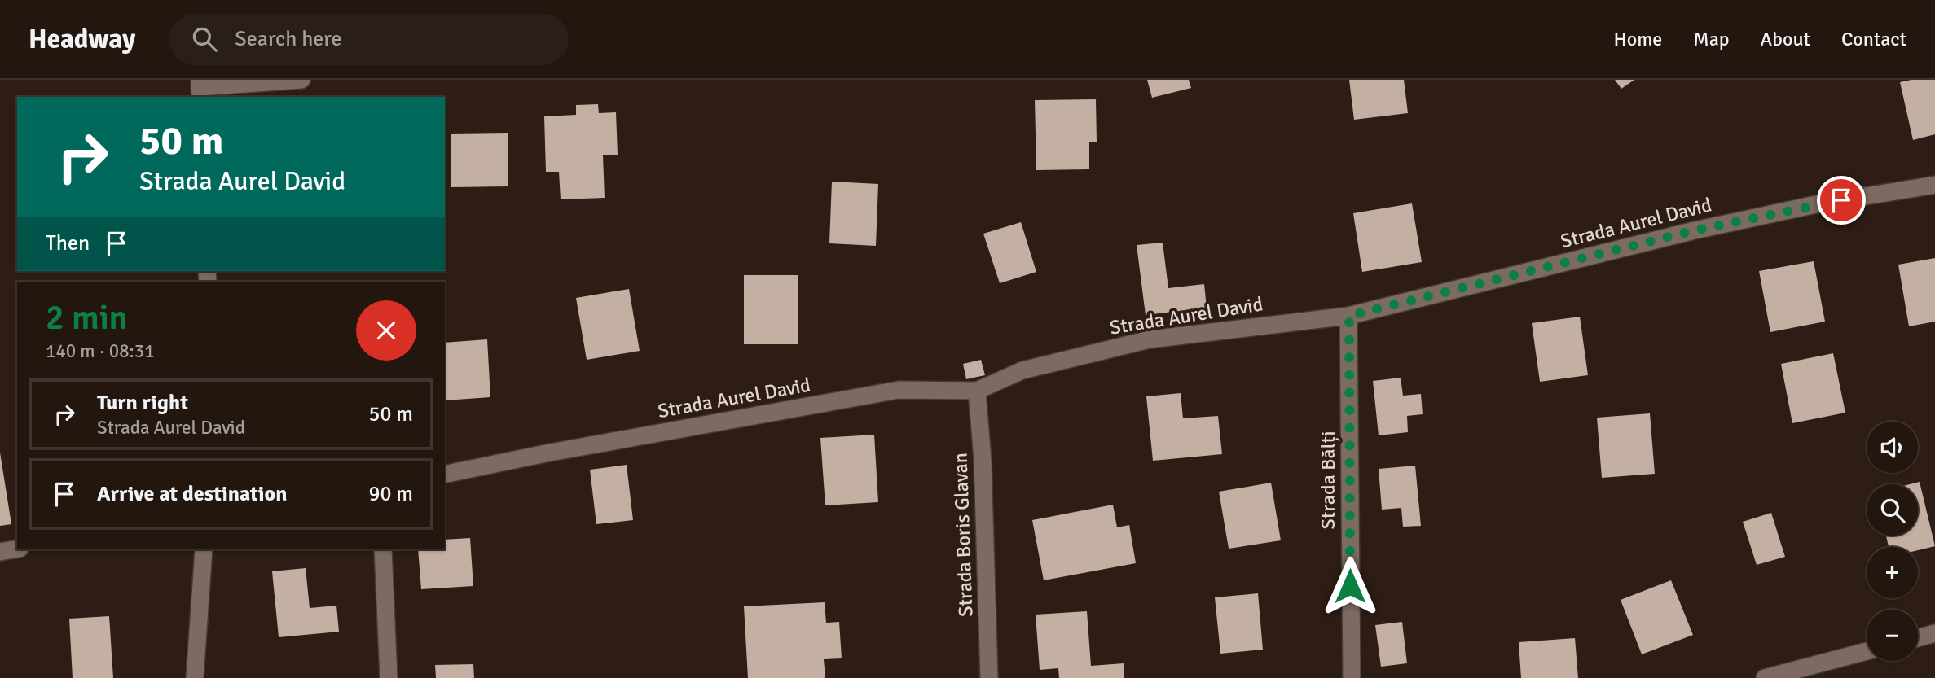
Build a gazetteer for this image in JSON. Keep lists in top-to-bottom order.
{
  "streets": {
    "street": ["Strada Aurel David", "Strada Bălți", "Strada Boris Glavan"]
  },
  "crossings": [
    ["Strada Aurel David", "Strada Bălți"],
    ["Strada Aurel David", "Strada Boris Glavan"]
  ],
  "page": {
    "header": "Headway",
    "search": "Search here",
    "nav": [
      "Home",
      "Map",
      "About",
      "Contact"
    ],
    "turn": ["50 m", "Strada Aurel David"],
    "then": "Then",
    "heading": ["2 min", "140 m · 08:31"],
    "list": [
      {
        "name": "Turn right",
        "note": "Strada Aurel David",
        "value": "50 m"
      },
      {
        "name": "Arrive at destination",
        "value": "90 m"
      }
    ],
    "map_buttons": ["+", "−"]
  }
}
